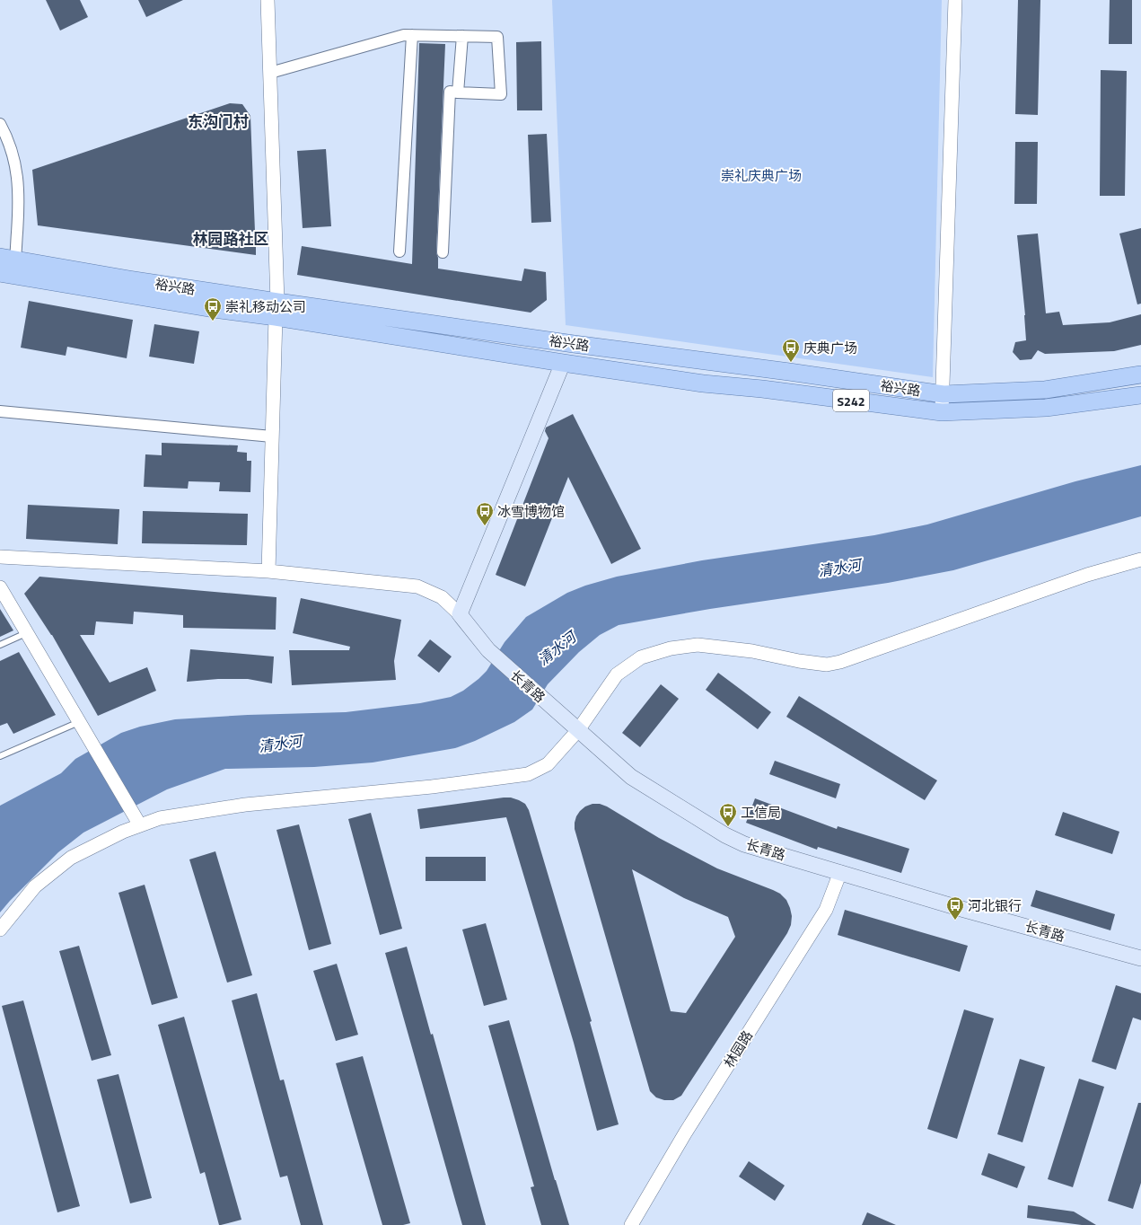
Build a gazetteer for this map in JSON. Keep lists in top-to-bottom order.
{
  "streets": {
    "main road": ["裕兴路", "S242", "长青路"],
    "street": ["林园路"]
  },
  "crossings": [
    ["长青路", "林园路"]
  ],
  "districts": ["东沟门村", "林园路社区"],
  "water": ["清水河"],
  "parks": ["崇礼庆典广场"],
  "places": {
    "bus stop": [
      "崇礼移动公司",
      "庆典广场",
      "冰雪博物馆",
      "工信局",
      "河北银行"
    ]
  }
}
